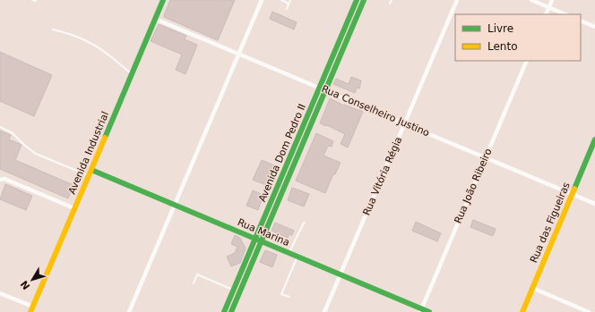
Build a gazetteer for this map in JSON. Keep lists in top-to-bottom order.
{
  "streets": {
    "main road": [
      "Avenida Industrial",
      "Avenida Dom Pedro II",
      "Rua das Figueiras",
      "Rua Marina"
    ],
    "street": ["Rua Conselheiro Justino", "Rua Vitória Régia", "Rua João Ribeiro"]
  },
  "crossings": [
    ["Rua Conselheiro Justino", "Avenida Industrial"],
    ["Rua Conselheiro Justino", "Avenida Dom Pedro II"],
    ["Rua Conselheiro Justino", "Rua Vitória Régia"],
    ["Rua Conselheiro Justino", "Rua João Ribeiro"],
    ["Rua Conselheiro Justino", "Rua das Figueiras"],
    ["Avenida Industrial", "Rua Marina"],
    ["Avenida Dom Pedro II", "Rua Marina"],
    ["Rua Vitória Régia", "Rua Marina"],
    ["Rua João Ribeiro", "Rua Marina"]
  ],
  "legend": ["Livre", "Lento"],
  "north": "bottom left"
}
